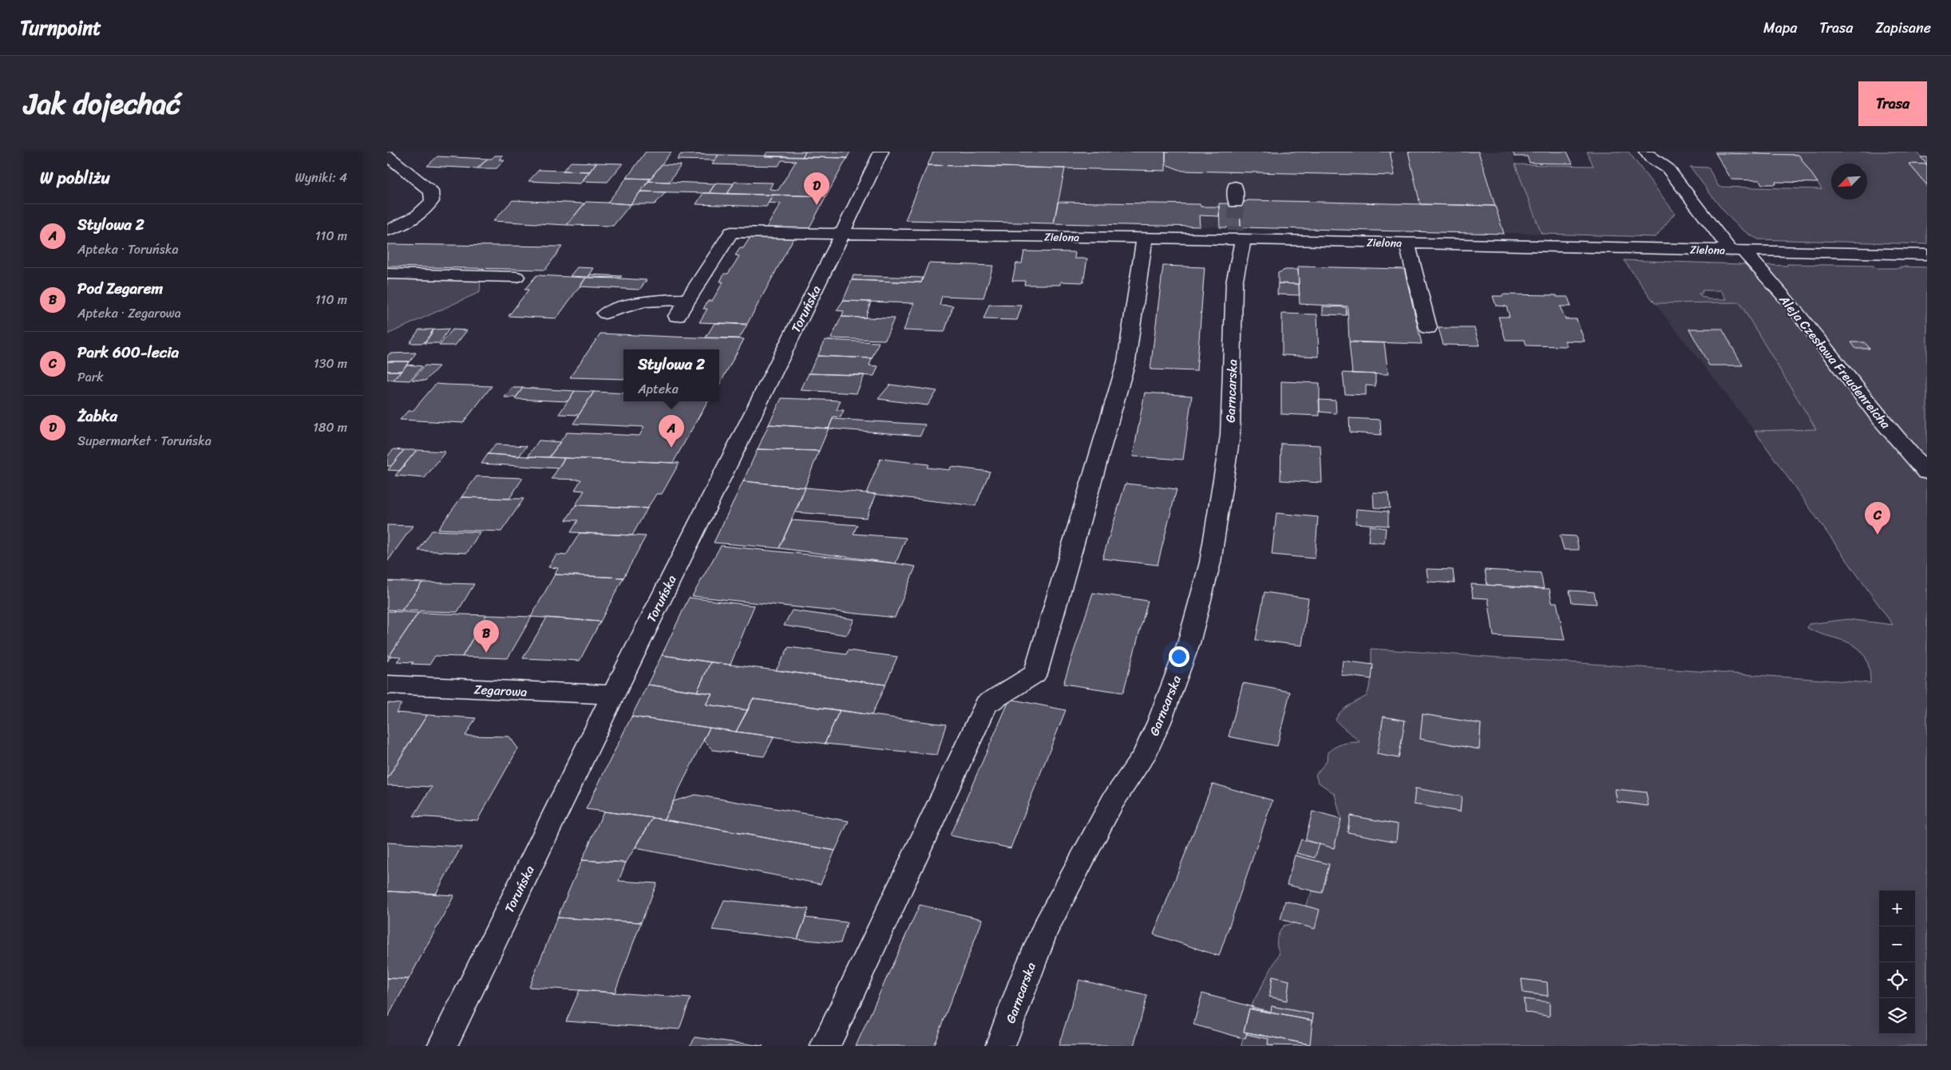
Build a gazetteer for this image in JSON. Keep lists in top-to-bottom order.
{
  "streets": {
    "street": [
      "Zielona",
      "Toruńska",
      "Aleja Czesława Freudenreicha",
      "Garncarska",
      "Zegarowa"
    ]
  },
  "crossings": [
    ["Zielona", "Toruńska"],
    ["Zielona", "Aleja Czesława Freudenreicha"],
    ["Zielona", "Garncarska"],
    ["Toruńska", "Zegarowa"]
  ],
  "north": "bottom left",
  "page": {
    "header": "Turnpoint",
    "nav": ["Mapa", "Trasa", "Zapisane"],
    "title": "Jak dojechać",
    "buttons": "Trasa",
    "heading": ["W pobliżu", "Wyniki: 4"],
    "pins": [
      "D",
      "A",
      "C",
      "B"
    ],
    "list": [
      {
        "mark": "A",
        "name": "Stylowa 2",
        "note": "Apteka · Toruńska",
        "value": "110 m"
      },
      {
        "mark": "B",
        "name": "Pod Zegarem",
        "note": "Apteka · Zegarowa",
        "value": "110 m"
      },
      {
        "mark": "C",
        "name": "Park 600-lecia",
        "note": "Park",
        "value": "130 m"
      },
      {
        "mark": "D",
        "name": "Żabka",
        "note": "Supermarket · Toruńska",
        "value": "180 m"
      }
    ],
    "popup": ["Stylowa 2", "Apteka"],
    "map_buttons": ["+", "−"]
  }
}
